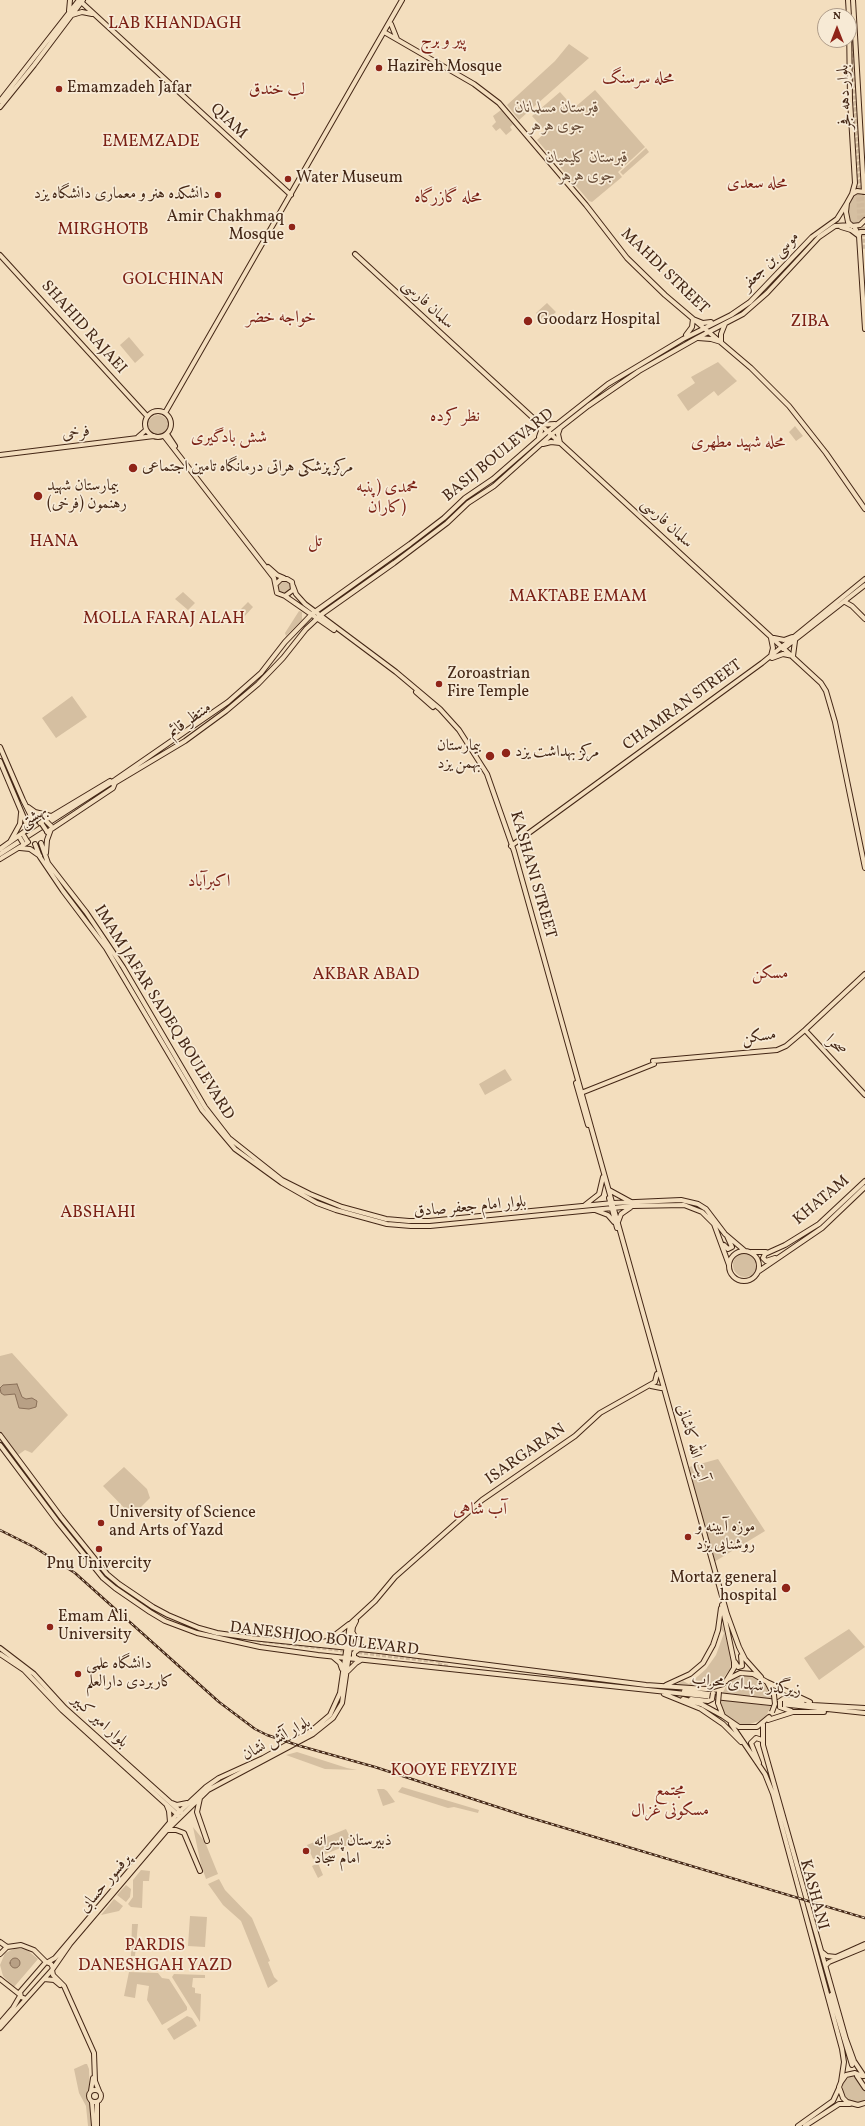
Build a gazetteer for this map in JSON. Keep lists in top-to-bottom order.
{
  "streets": {
    "main road": [
      "بلوار دهه فجر",
      "QIAM",
      "موسی بن جعفر",
      "MAHDI STREET",
      "سلمان فارسی",
      "SHAHID RAJAEI",
      "فرخی",
      "BASIJ BOULEVARD",
      "CHAMRAN STREET",
      "منتظر قائم",
      "بهشتی",
      "KASHANI STREET",
      "IMAM JAFAR SADEQ BOULEVARD",
      "مسکن",
      "صحرا",
      "KHATAM",
      "بلوار امام جعفر صادق",
      "آیت الله کاشانی",
      "ISARGARAN",
      "DANESHJOO BOULEVARD",
      "زیرگذر شهدای محراب",
      "بلوار امیر کبیر",
      "بلوار آتش نشان",
      "پرفسور حسابی",
      "KASHANI"
    ]
  },
  "crossings": [
    ["بلوار دهه فجر", "موسی بن جعفر"],
    ["موسی بن جعفر", "MAHDI STREET"],
    ["موسی بن جعفر", "BASIJ BOULEVARD"],
    ["MAHDI STREET", "BASIJ BOULEVARD"],
    ["سلمان فارسی", "BASIJ BOULEVARD"],
    ["سلمان فارسی", "CHAMRAN STREET"],
    ["SHAHID RAJAEI", "فرخی"],
    ["BASIJ BOULEVARD", "منتظر قائم"],
    ["BASIJ BOULEVARD", "KASHANI STREET"],
    ["CHAMRAN STREET", "KASHANI STREET"],
    ["منتظر قائم", "بهشتی"],
    ["منتظر قائم", "KASHANI STREET"],
    ["KASHANI STREET", "IMAM JAFAR SADEQ BOULEVARD"],
    ["KASHANI STREET", "مسکن"],
    ["KASHANI STREET", "بلوار امام جعفر صادق"],
    ["KASHANI STREET", "آیت الله کاشانی"],
    ["IMAM JAFAR SADEQ BOULEVARD", "بلوار امام جعفر صادق"],
    ["IMAM JAFAR SADEQ BOULEVARD", "آیت الله کاشانی"],
    ["مسکن", "صحرا"],
    ["بلوار امام جعفر صادق", "آیت الله کاشانی"],
    ["آیت الله کاشانی", "ISARGARAN"],
    ["آیت الله کاشانی", "KASHANI"],
    ["ISARGARAN", "DANESHJOO BOULEVARD"],
    ["ISARGARAN", "بلوار آتش نشان"],
    ["DANESHJOO BOULEVARD", "زیرگذر شهدای محراب"],
    ["DANESHJOO BOULEVARD", "بلوار آتش نشان"],
    ["بلوار امیر کبیر", "بلوار آتش نشان"],
    ["بلوار امیر کبیر", "پرفسور حسابی"],
    ["بلوار آتش نشان", "پرفسور حسابی"]
  ],
  "districts": [
    "LAB KHANDAGH",
    "پیر و برج",
    "محله سرسنگ",
    "لب خندق",
    "EMEMZADE",
    "محله سعدی",
    "محله گازرگاه",
    "MIRGHOTB",
    "GOLCHINAN",
    "خواجه خضر",
    "ZIBA",
    "نظر کرده",
    "شش بادگیری",
    "محله شهید مطهری",
    "محمدی (پنبه کاران)",
    "HANA",
    "تل",
    "MAKTABE EMAM",
    "MOLLA FARAJ ALAH",
    "اکبرآباد",
    "مسکن",
    "AKBAR ABAD",
    "ABSHAHI",
    "آب شاهی",
    "KOOYE FEYZIYE",
    "مجتمع مسکونی غزال",
    "PARDIS DANESHGAH YAZD"
  ],
  "parks": ["قبرستان مسلمانان جوی هرهر", "قبرستان کلیمیان جوی هرهر"],
  "places": [
    "Hazireh Mosque",
    "Emamzadeh Jafar",
    "Water Museum",
    "دانشکده هنر و معماری دانشگاه یزد",
    "Amir Chakhmaq Mosque",
    "Goodarz Hospital",
    "مرکز پزشکی هراتی درمانگاه تامین اجتماعی",
    "بیمارستان شهید رهنمون (فرخی)",
    "Zoroastrian Fire Temple",
    "مرکز بهداشت یزد",
    "بیمارستان بهمن یزد",
    "University of Science and Arts of Yazd",
    "موزه آیینه و روشنایی یزد",
    "Pnu Univercity",
    "Mortaz general hospital",
    "Emam Ali University",
    "دانشگاه علمی کاربردی دارالعلم",
    "ذبیرستان پسرانه امام سجاد"
  ],
  "north": "top"
}
